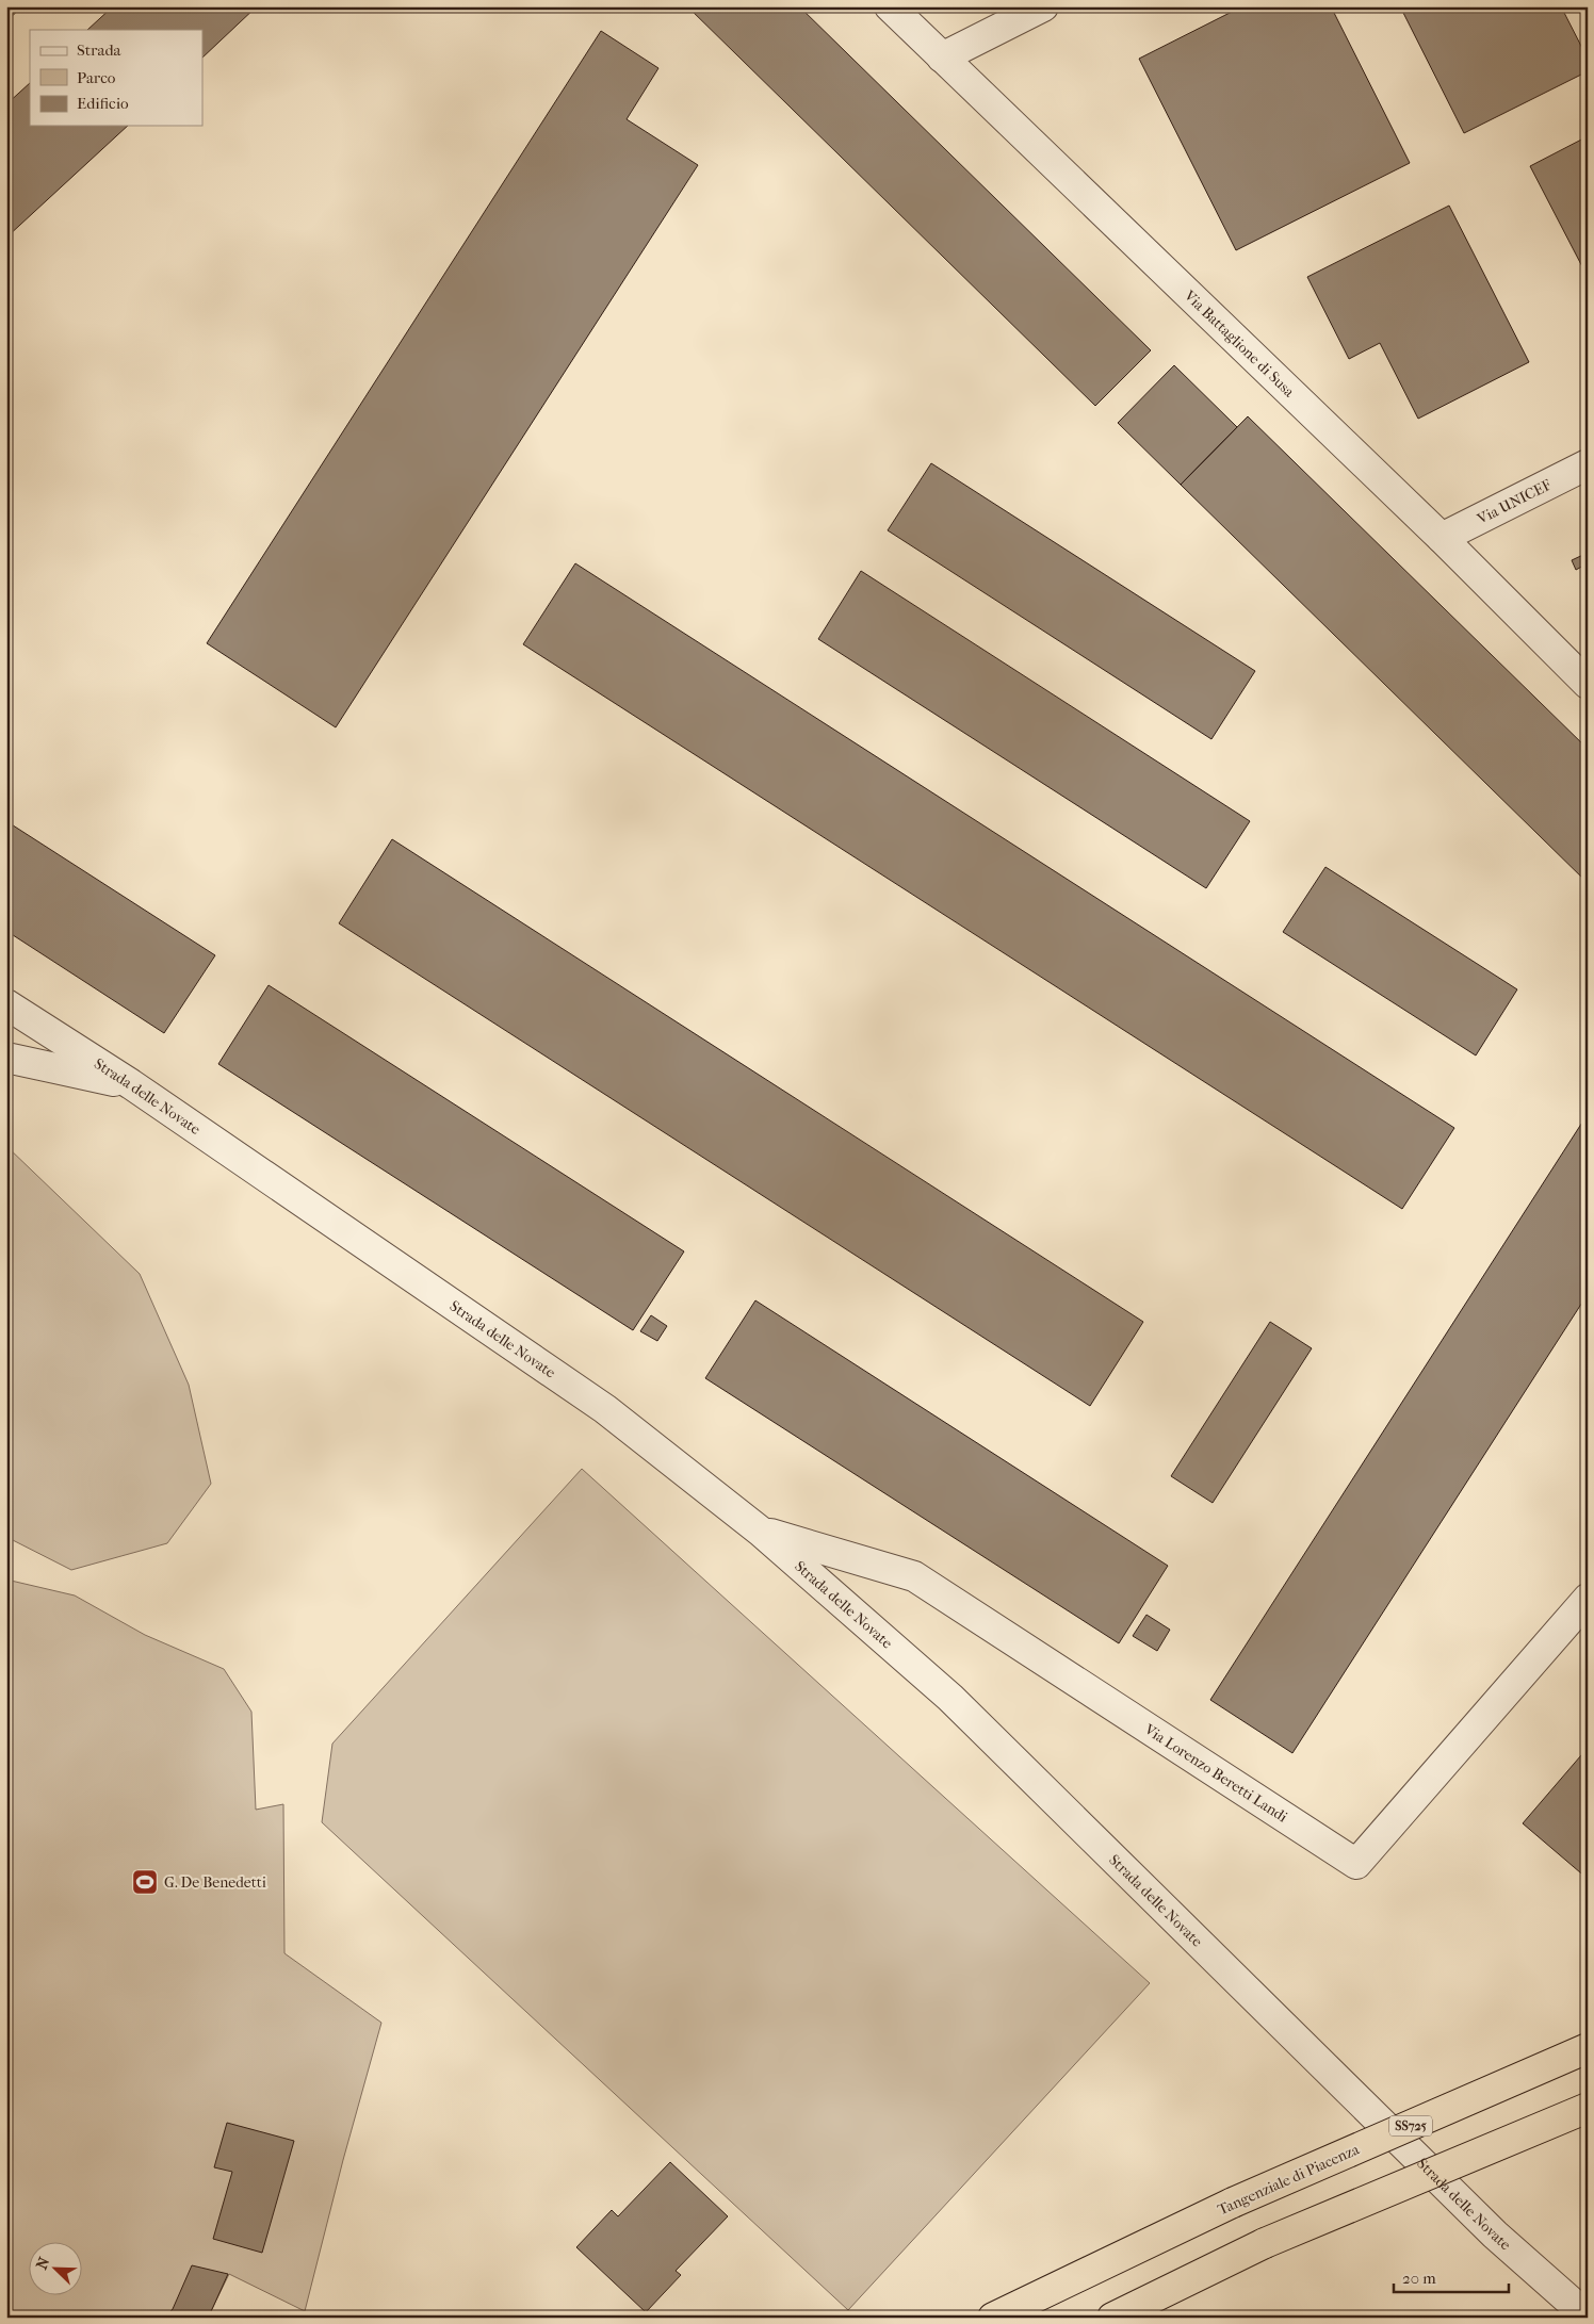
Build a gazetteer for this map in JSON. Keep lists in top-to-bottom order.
{
  "streets": {
    "highway": ["SS725", "Tangenziale di Piacenza"],
    "street": [
      "Via Battaglione di Susa",
      "Via UNICEF",
      "Strada delle Novate",
      "Via Lorenzo Beretti Landi"
    ]
  },
  "crossings": [
    ["Via Battaglione di Susa", "Via UNICEF"],
    ["Strada delle Novate", "Via Lorenzo Beretti Landi"]
  ],
  "places": {
    "sports": ["G. De Benedetti"]
  },
  "legend": ["Strada", "Parco", "Edificio"],
  "scale_bar": "20 m",
  "north": "top left"
}
